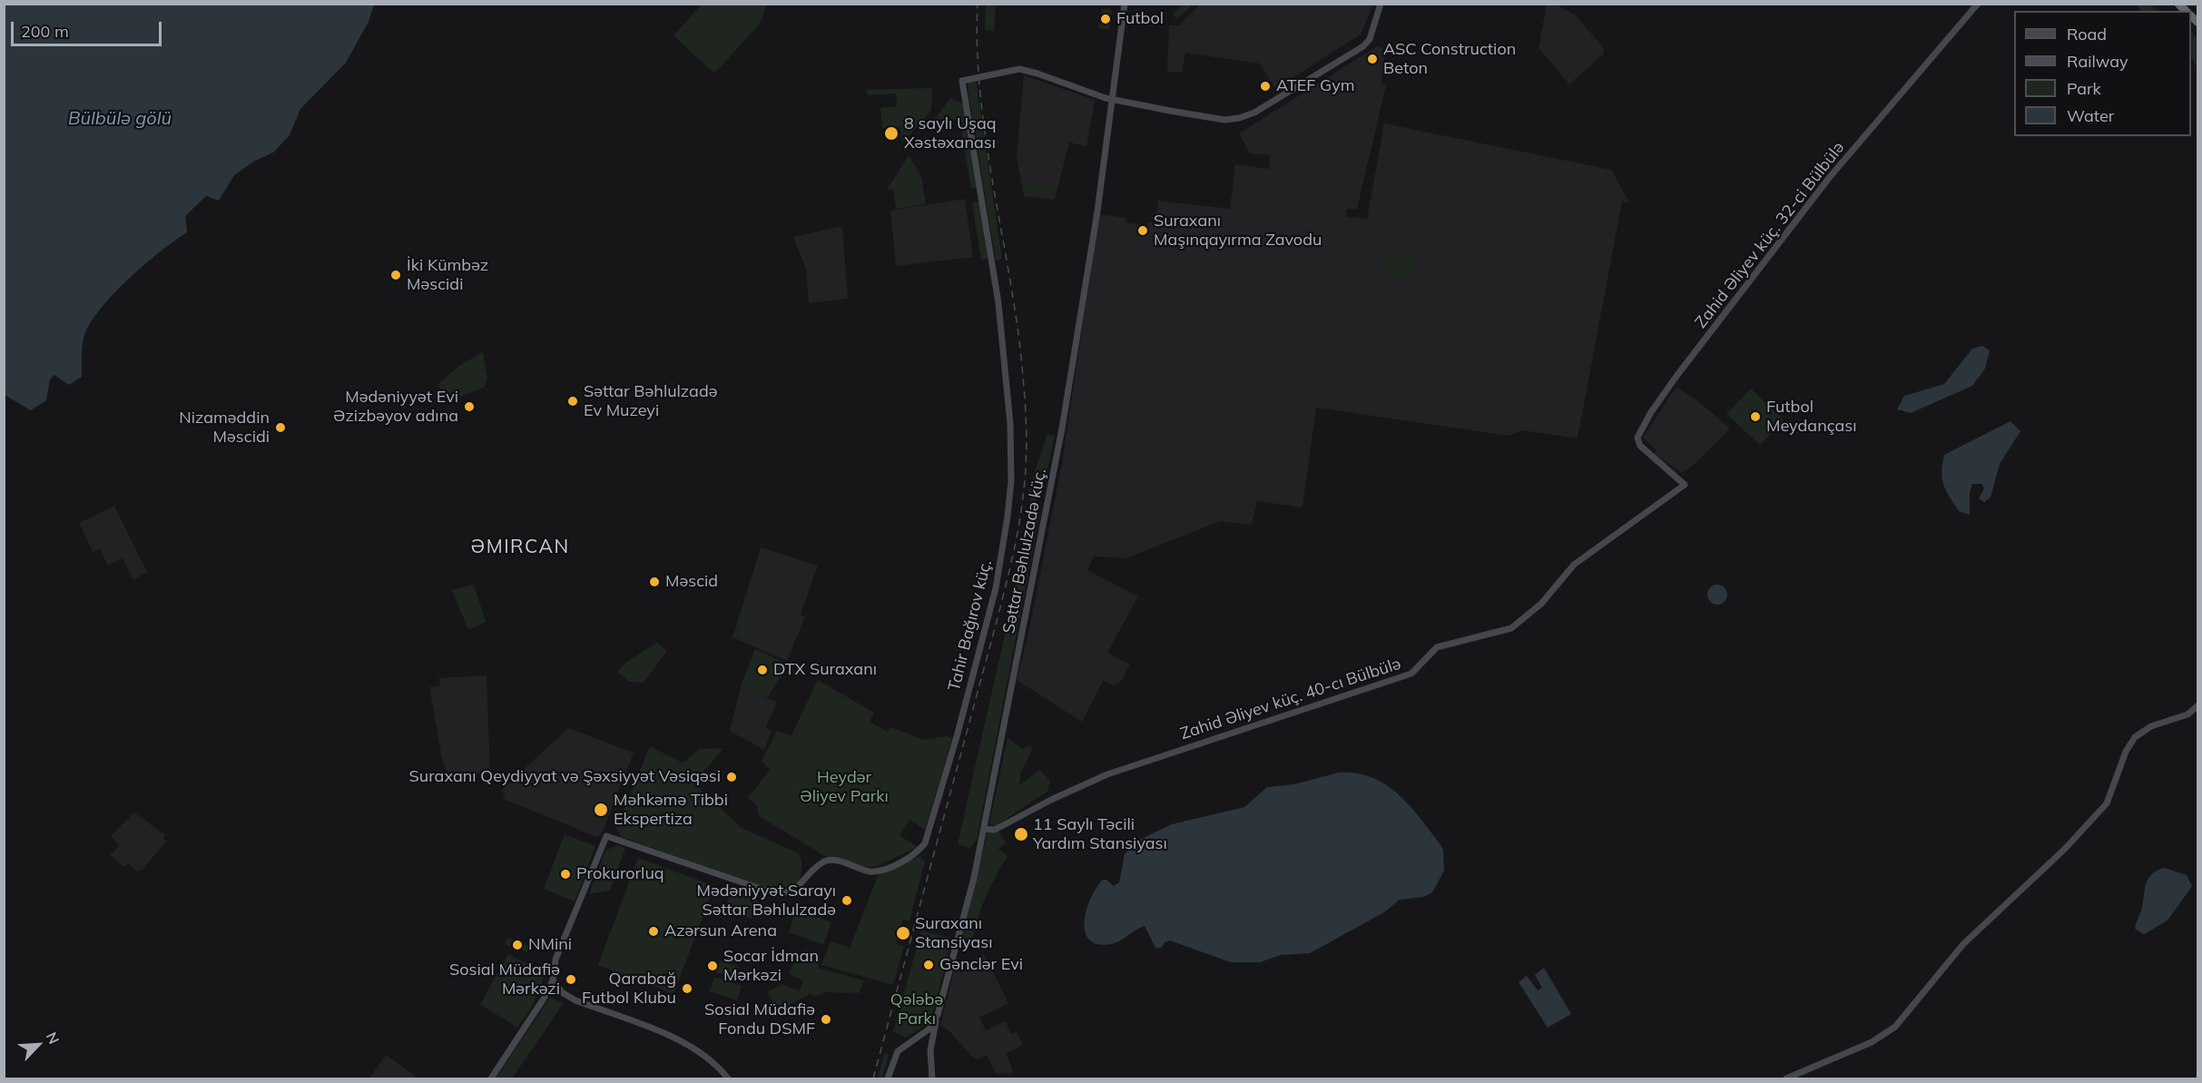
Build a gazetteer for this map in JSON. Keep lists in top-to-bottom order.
{
  "streets": {
    "street": [
      "Zahid Əliyev küç. 32-ci Bülbülə",
      "Səttar Bəhlulzadə küç.",
      "Tahir Bağırov küç.",
      "Zahid Əliyev küç. 40-cı Bülbülə"
    ]
  },
  "crossings": [
    ["Zahid Əliyev küç. 32-ci Bülbülə", "Zahid Əliyev küç. 40-cı Bülbülə"],
    ["Səttar Bəhlulzadə küç.", "Tahir Bağırov küç."],
    ["Səttar Bəhlulzadə küç.", "Zahid Əliyev küç. 40-cı Bülbülə"]
  ],
  "districts": ["ƏMIRCAN"],
  "water": ["Bülbülə gölü"],
  "parks": ["Heydər Əliyev Parkı", "Qələbə Parkı"],
  "places": [
    "Futbol",
    "ASC Construction Beton",
    "ATEF Gym",
    "8 saylı Uşaq Xəstəxanası",
    "Suraxanı Maşınqayırma Zavodu",
    "İki Kümbəz Məscidi",
    "Səttar Bəhlulzadə Ev Muzeyi",
    "Mədəniyyət Evi Əzizbəyov adına",
    "Futbol Meydançası",
    "Nizaməddin Məscidi",
    "Məscid",
    "DTX Suraxanı",
    "Suraxanı Qeydiyyat və Şəxsiyyət Vəsiqəsi",
    "Məhkəmə Tibbi Ekspertiza",
    "11 Saylı Təcili Yardım Stansiyası",
    "Prokurorluq",
    "Mədəniyyət Sarayı Səttar Bəhlulzadə",
    "Azərsun Arena",
    "Suraxanı Stansiyası",
    "NMini",
    "Gənclər Evi",
    "Socar İdman Mərkəzi",
    "Sosial Müdafiə Mərkəzi",
    "Qarabağ Futbol Klubu",
    "Sosial Müdafiə Fondu DSMF"
  ],
  "legend": [
    "Road",
    "Railway",
    "Park",
    "Water"
  ],
  "scale_bar": "200 m",
  "north": "top right"
}
